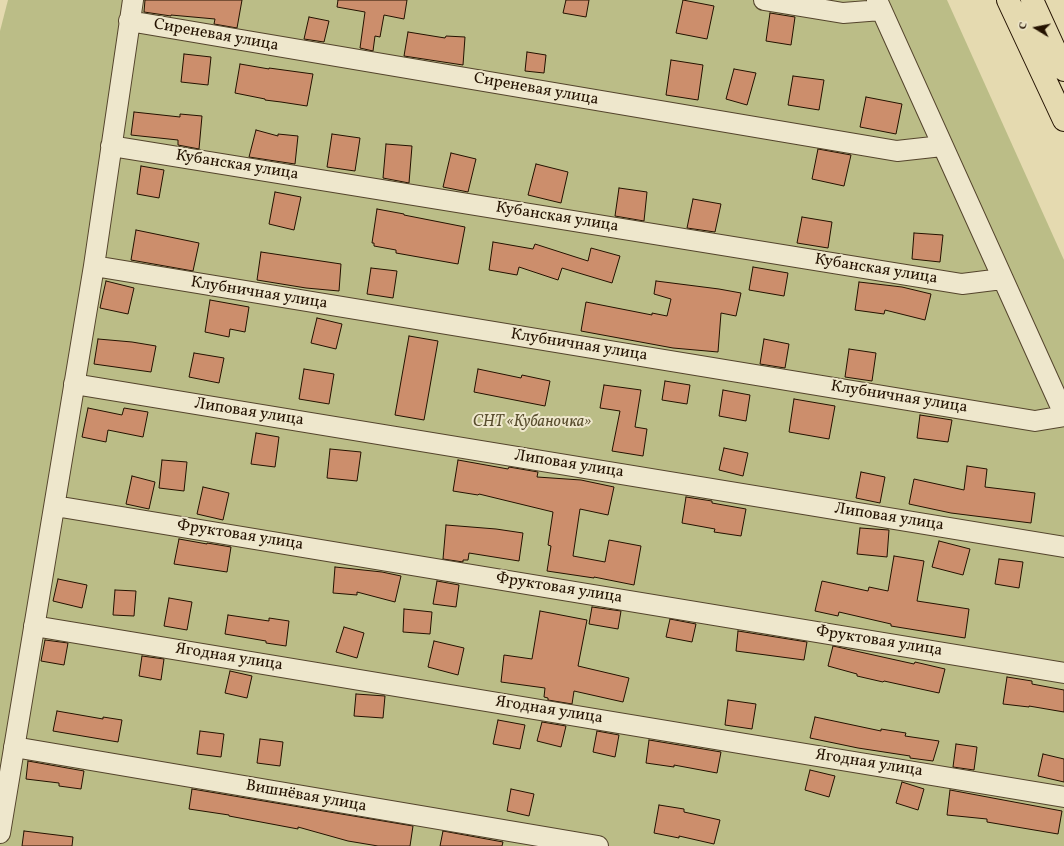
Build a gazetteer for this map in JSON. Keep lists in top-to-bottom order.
{
  "streets": {
    "street": [
      "Сиреневая улица",
      "Кубанская улица",
      "Клубничная улица",
      "Липовая улица",
      "Фруктовая улица",
      "Ягодная улица",
      "Вишнёвая улица"
    ]
  },
  "parks": ["СНТ «Кубаночка»"],
  "north": "left"
}
